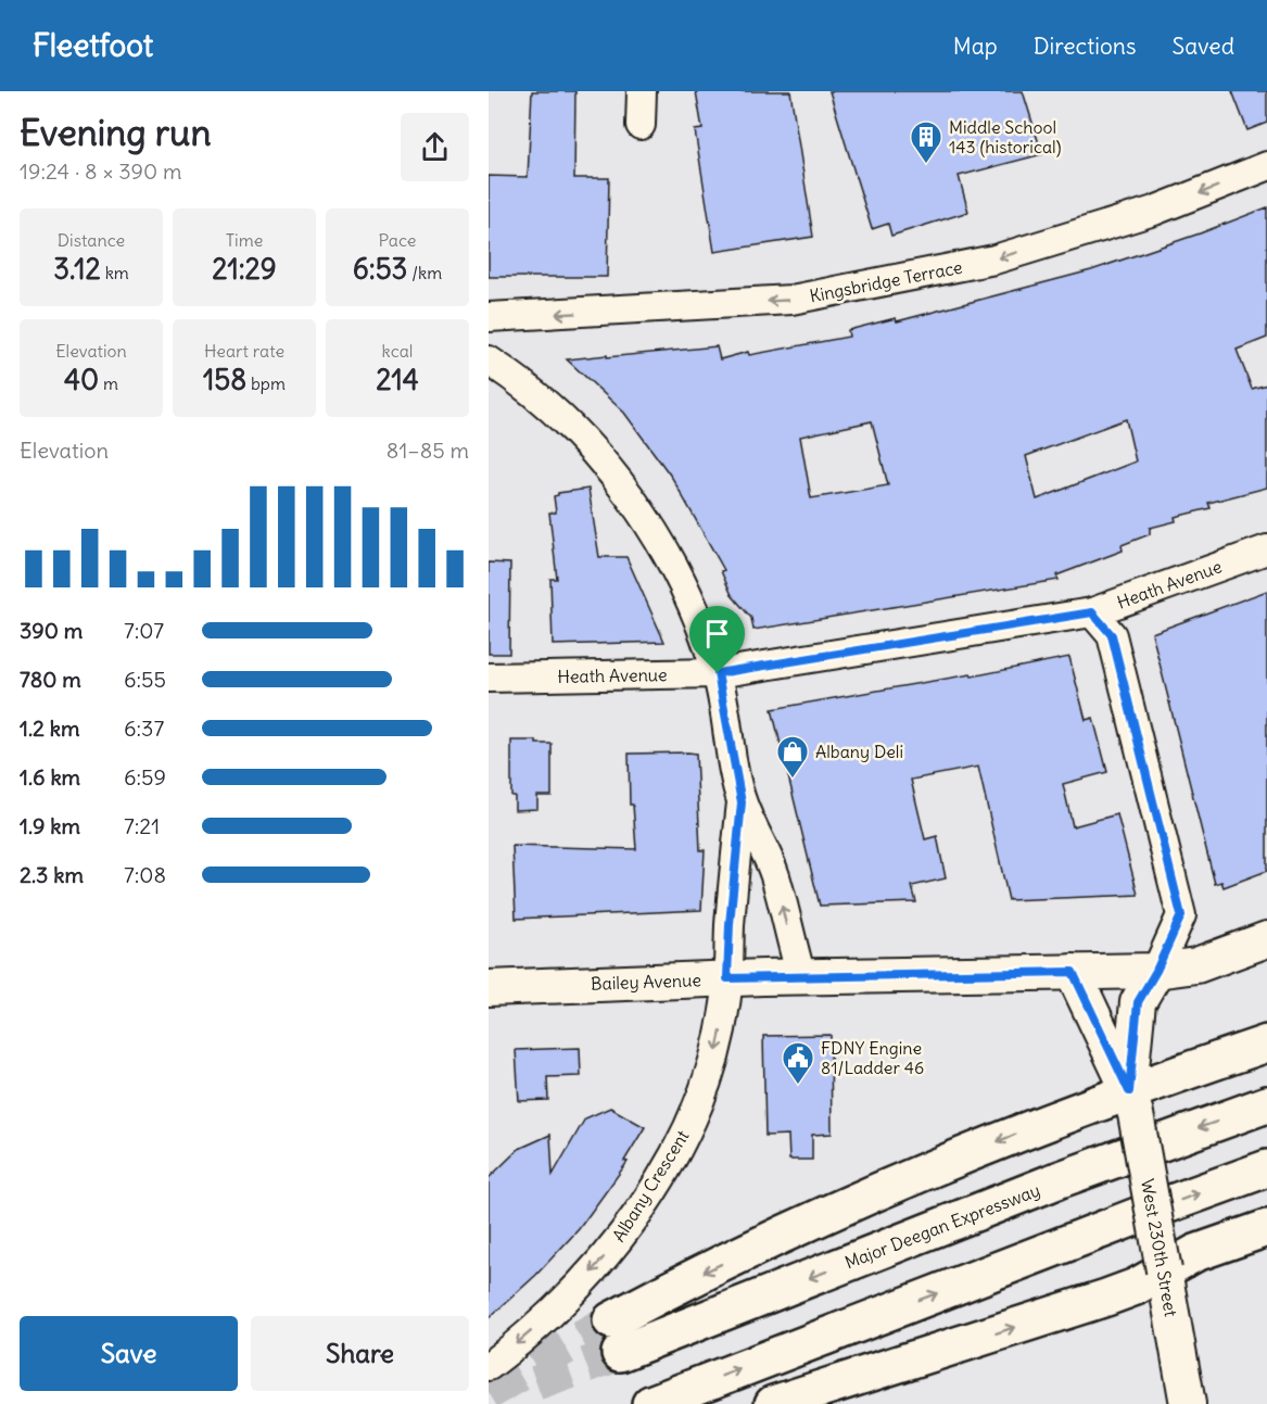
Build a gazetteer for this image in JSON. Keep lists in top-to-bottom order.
{
  "streets": {
    "highway": ["Major Deegan Expressway"],
    "main road": ["Bailey Avenue", "West 230th Street"],
    "street": ["Kingsbridge Terrace", "Heath Avenue", "Albany Crescent"]
  },
  "crossings": [
    ["Heath Avenue", "Albany Crescent"],
    ["Heath Avenue", "West 230th Street"],
    ["Bailey Avenue", "Albany Crescent"],
    ["Bailey Avenue", "West 230th Street"],
    ["Major Deegan Expressway", "West 230th Street"]
  ],
  "one_way": ["Kingsbridge Terrace"],
  "places": {
    "building": ["Middle School 143 (historical)"],
    "shop": ["Albany Deli"],
    "public building": ["FDNY Engine 81/Ladder 46"]
  },
  "page": {
    "header": "Fleetfoot",
    "nav": ["Map", "Directions", "Saved"],
    "heading": ["Evening run", "19:24 · 8 × 390 m"],
    "stats": [
      ["Distance", "3.12 km"],
      ["Time", "21:29"],
      ["Pace", "6:53 /km"],
      ["Elevation", "40 m"],
      ["Heart rate", "158 bpm"],
      ["kcal", "214"]
    ],
    "chart": ["Elevation", "81–85 m"],
    "list": [
      {
        "name": "390 m",
        "note": "7:07"
      },
      {
        "name": "780 m",
        "note": "6:55"
      },
      {
        "name": "1.2 km",
        "note": "6:37"
      },
      {
        "name": "1.6 km",
        "note": "6:59"
      },
      {
        "name": "1.9 km",
        "note": "7:21"
      },
      {
        "name": "2.3 km",
        "note": "7:08"
      }
    ],
    "buttons": ["Save", "Share"]
  }
}
